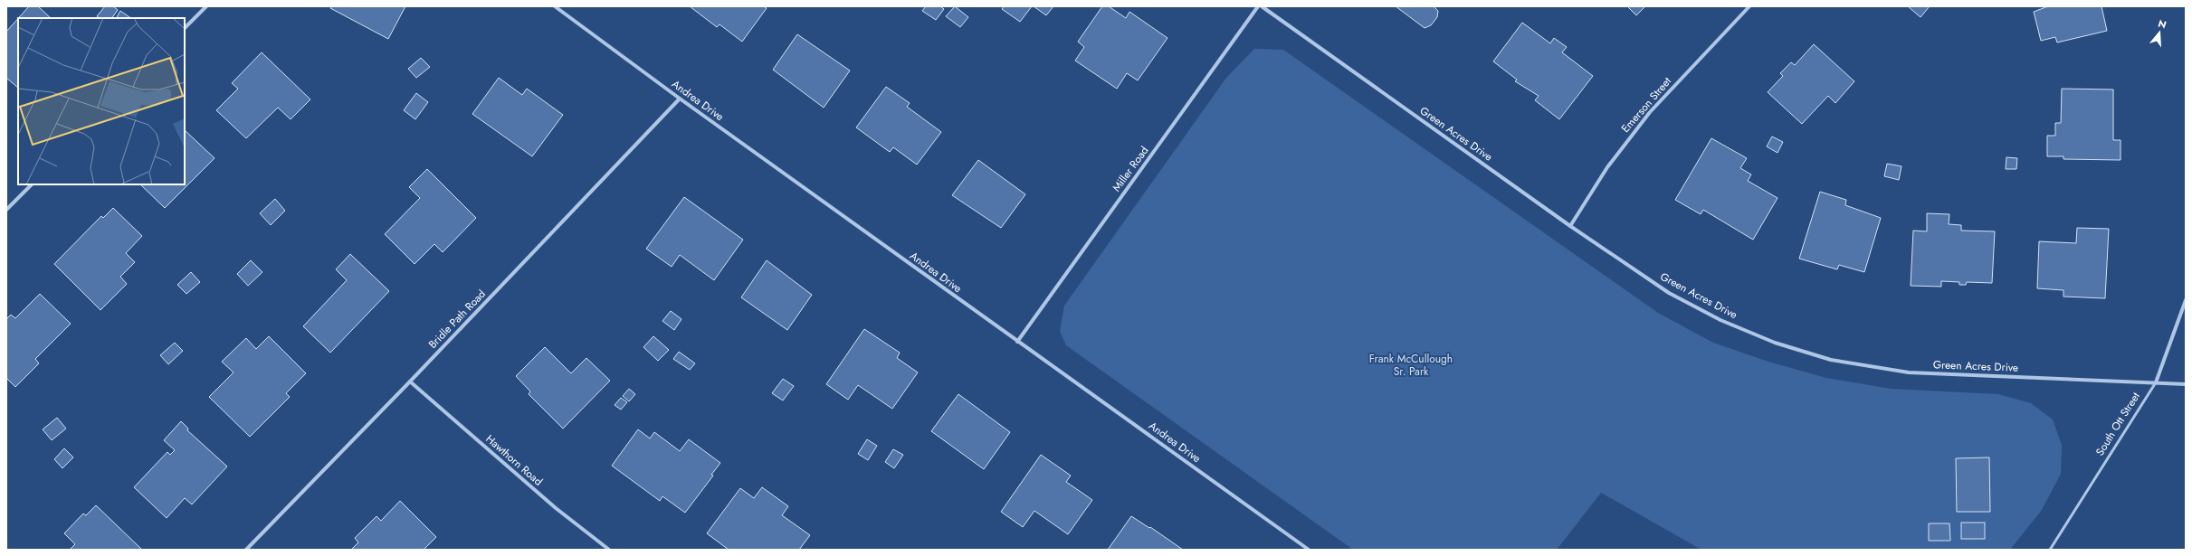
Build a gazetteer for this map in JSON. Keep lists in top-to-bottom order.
{
  "streets": {
    "street": [
      "Andrea Drive",
      "Emerson Street",
      "Green Acres Drive",
      "Miller Road",
      "Bridle Path Road",
      "South Ott Street",
      "Hawthorn Road"
    ]
  },
  "crossings": [
    ["Andrea Drive", "Miller Road"],
    ["Andrea Drive", "Bridle Path Road"],
    ["Emerson Street", "Green Acres Drive"],
    ["Green Acres Drive", "South Ott Street"],
    ["Bridle Path Road", "Hawthorn Road"]
  ],
  "parks": ["Frank McCullough Sr. Park"],
  "north": "top"
}
